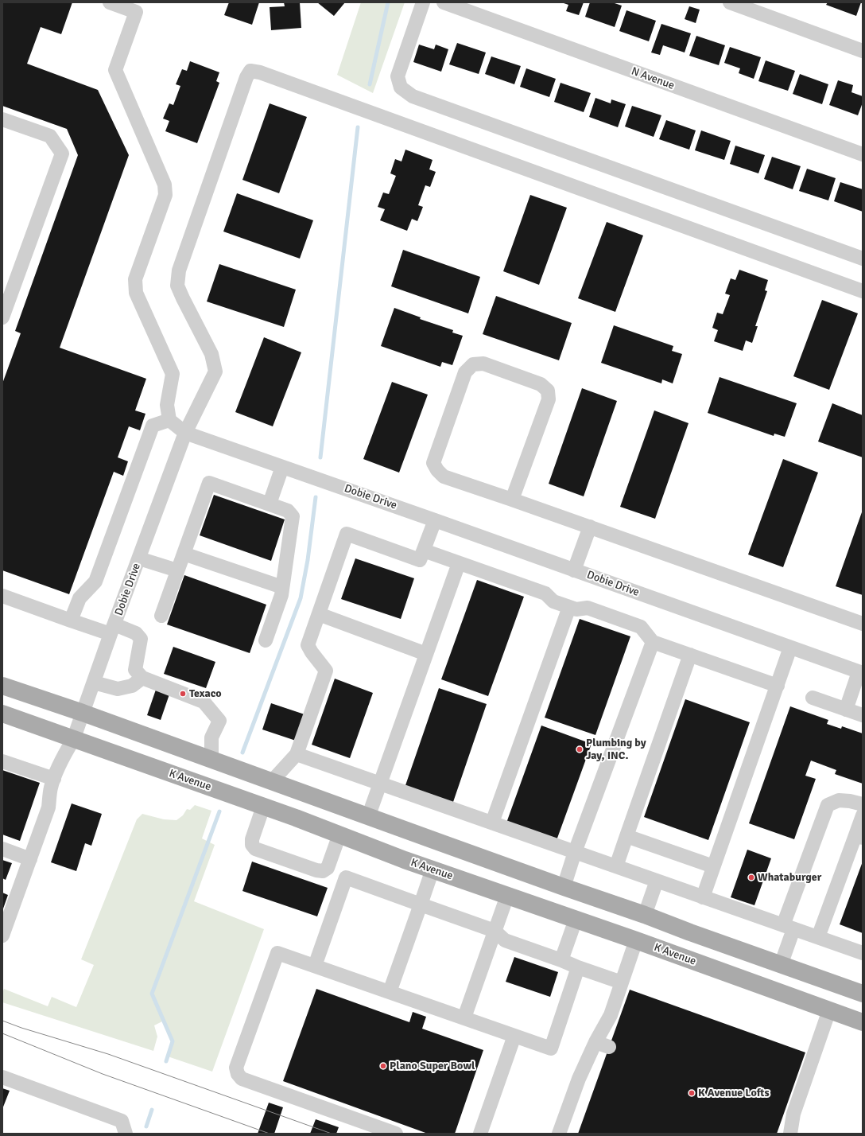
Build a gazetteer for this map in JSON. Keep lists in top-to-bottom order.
{
  "streets": {
    "main road": ["K Avenue"],
    "street": ["N Avenue", "Dobie Drive"]
  },
  "crossings": [
    ["Dobie Drive", "K Avenue"]
  ],
  "places": [
    "Texaco",
    "Plumbing by Jay, INC.",
    "Whataburger",
    "Plano Super Bowl",
    "K Avenue Lofts"
  ]
}
